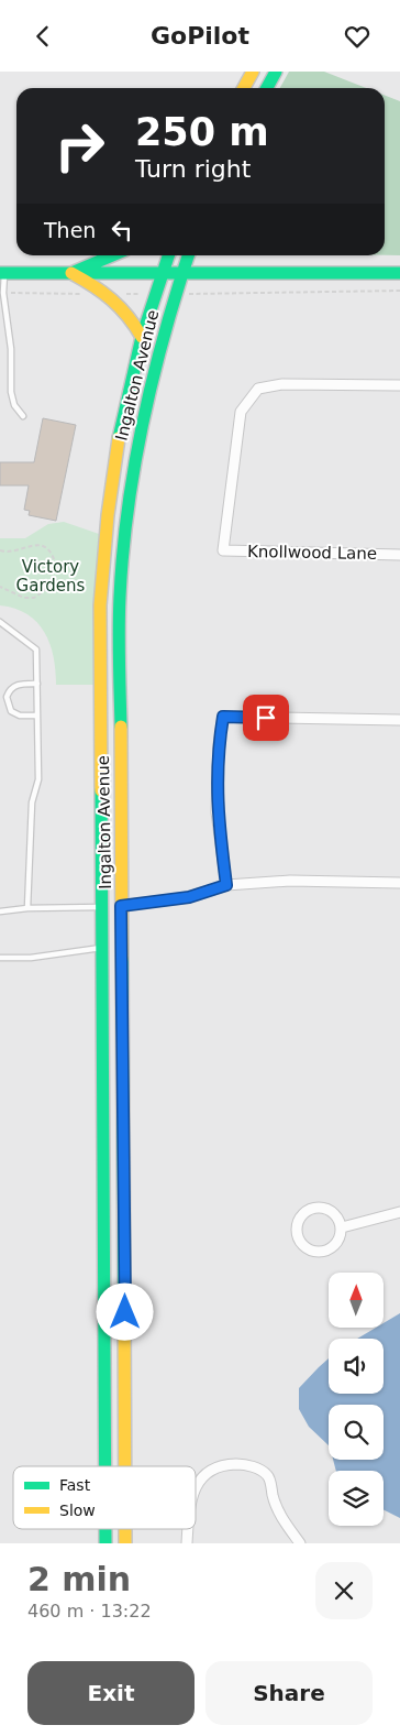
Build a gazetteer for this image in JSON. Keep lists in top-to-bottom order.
{
  "streets": {
    "main road": ["Ingalton Avenue"],
    "street": ["Knollwood Lane"]
  },
  "parks": ["Victory Gardens"],
  "legend": ["Fast", "Slow"],
  "north": "top",
  "page": {
    "header": "GoPilot",
    "turn": ["250 m", "Turn right"],
    "then": "Then",
    "heading": ["2 min", "460 m · 13:22"],
    "buttons": ["Exit", "Share"]
  }
}
